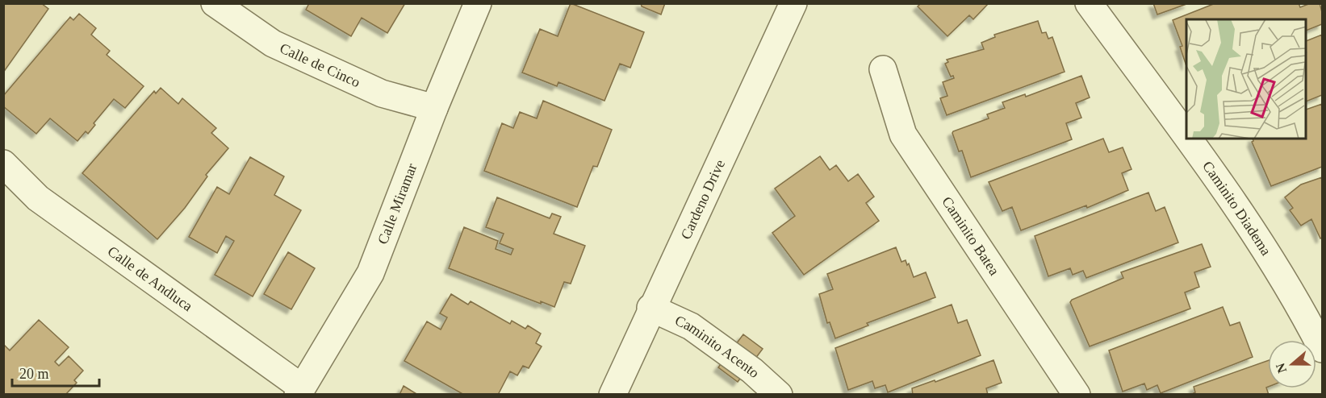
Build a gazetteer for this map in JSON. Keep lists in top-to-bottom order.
{
  "streets": {
    "street": [
      "Calle de Cinco",
      "Cardeno Drive",
      "Calle Miramar",
      "Caminito Diadema",
      "Caminito Batea",
      "Calle de Andluca",
      "Caminito Acento"
    ]
  },
  "crossings": [
    ["Calle de Cinco", "Calle Miramar"],
    ["Cardeno Drive", "Caminito Acento"],
    ["Calle Miramar", "Calle de Andluca"]
  ],
  "scale_bar": "20 m",
  "north": "left"
}
